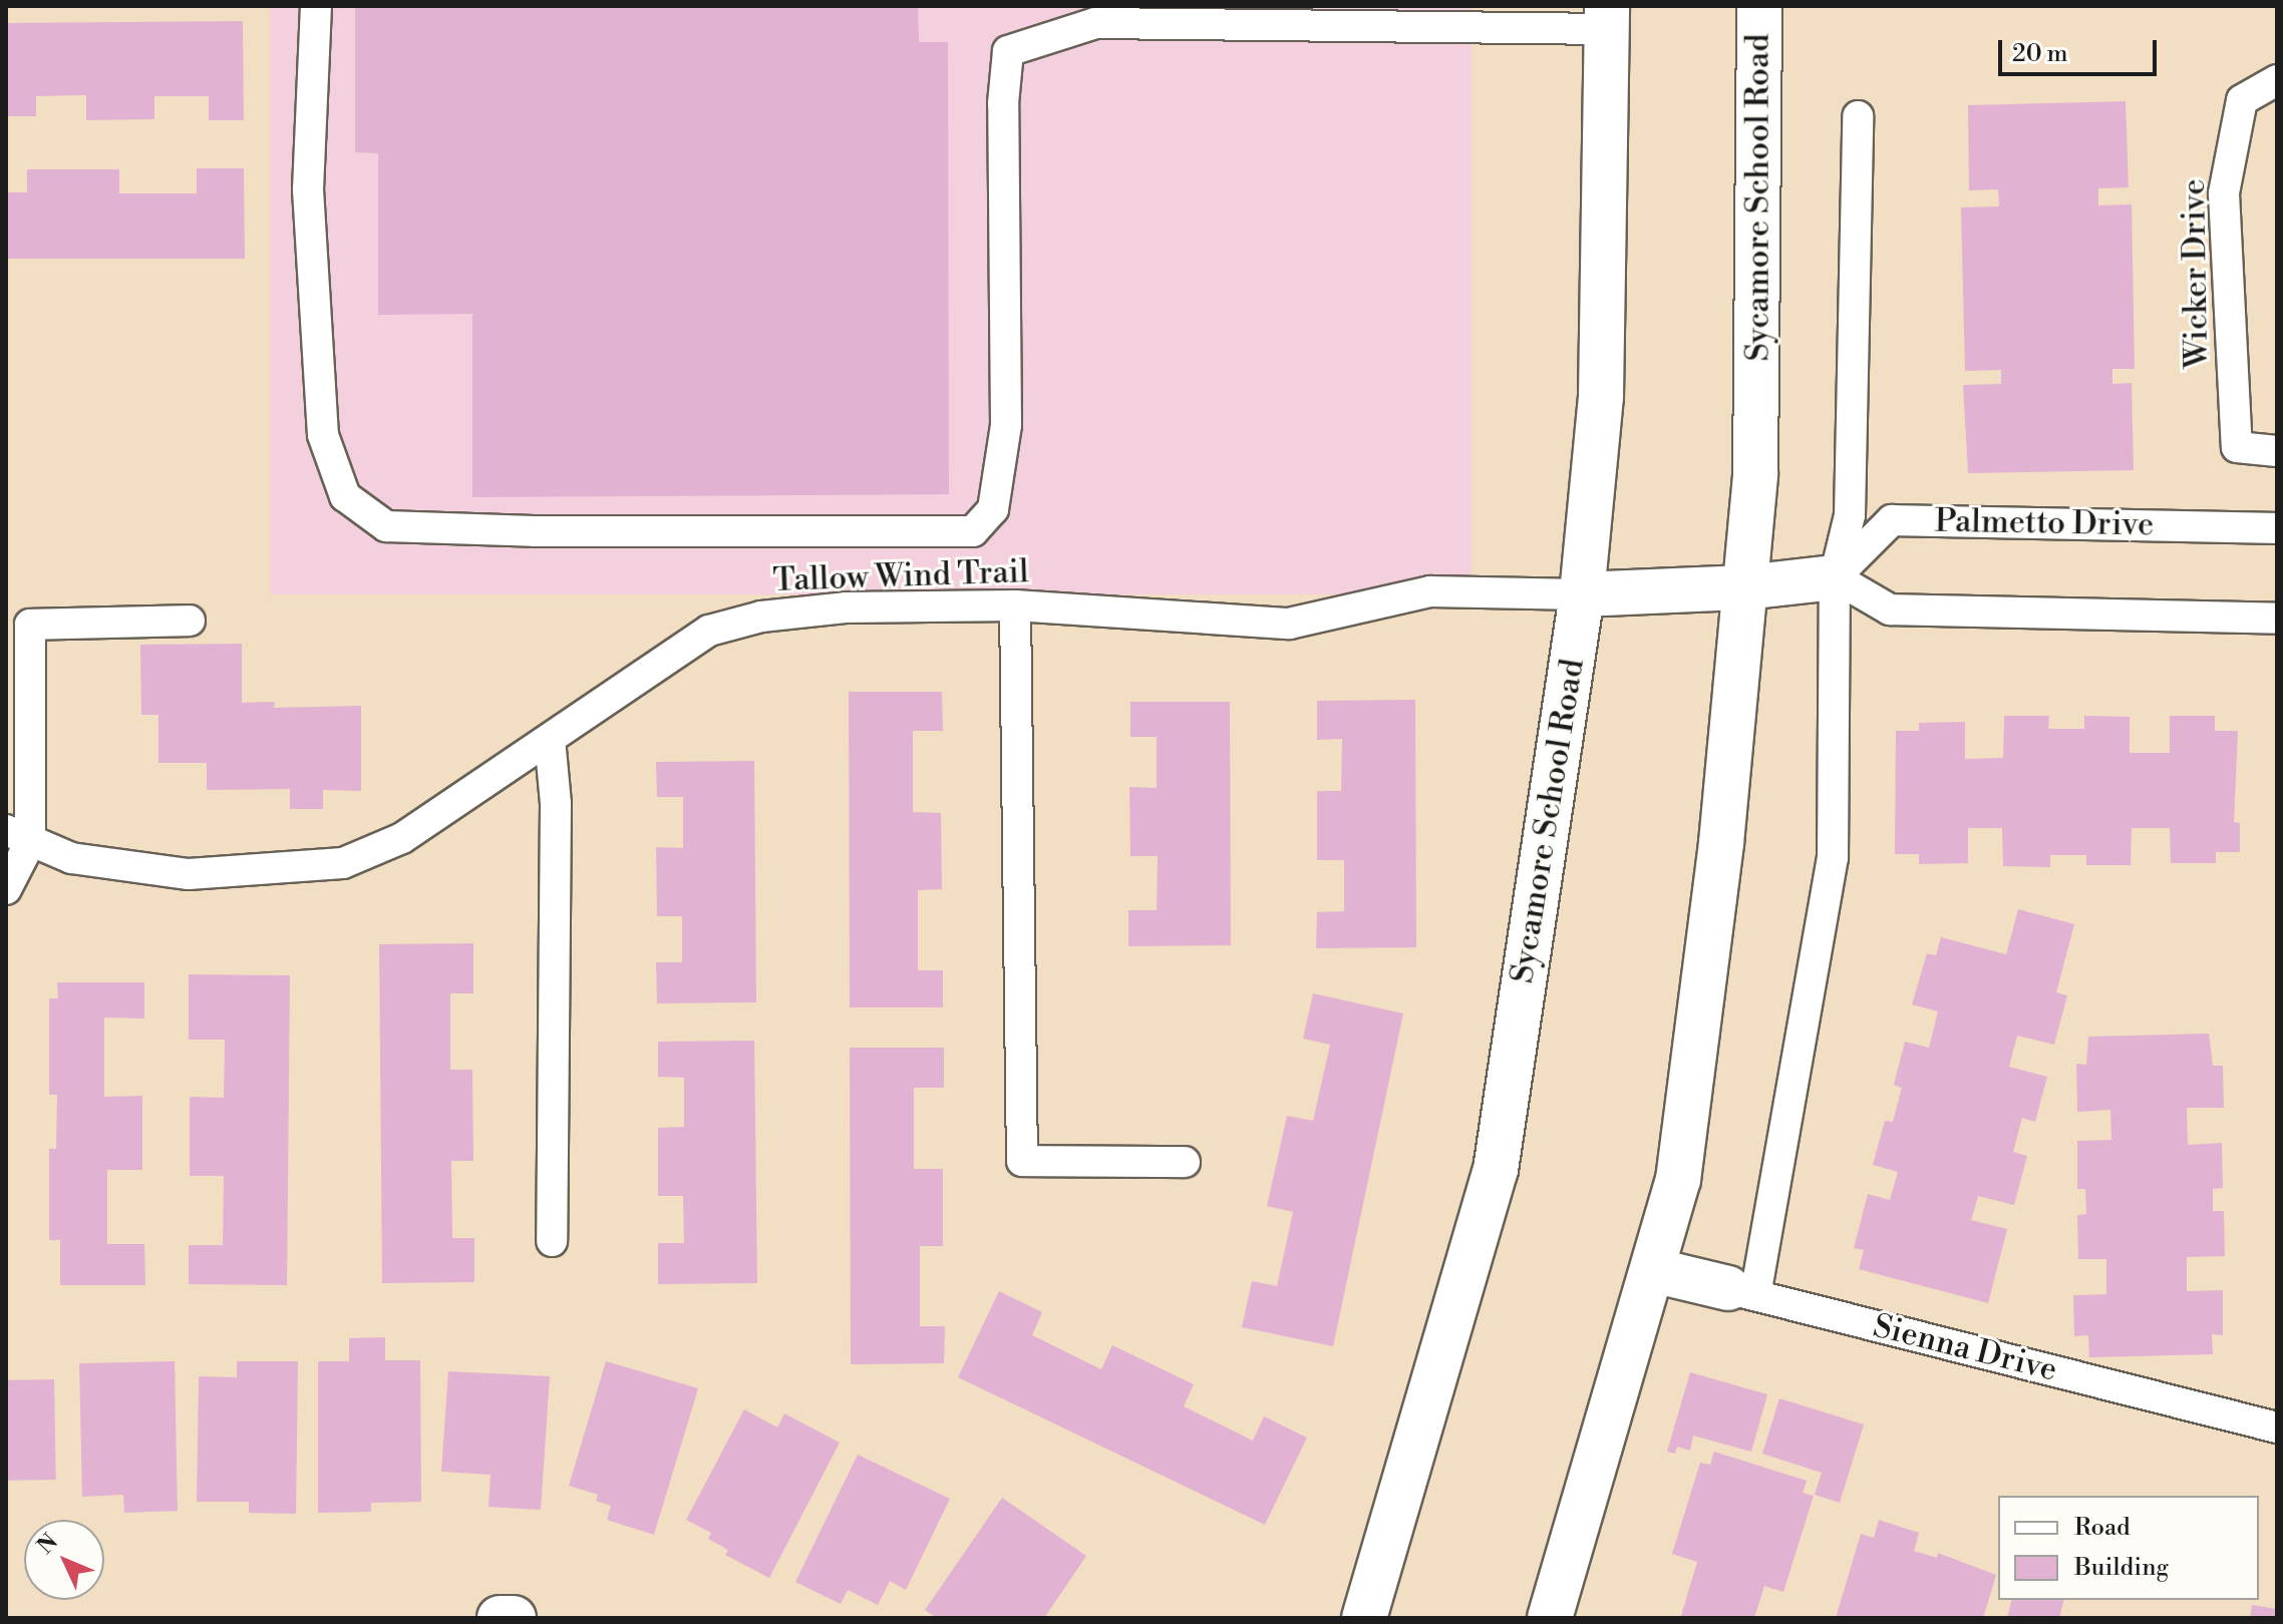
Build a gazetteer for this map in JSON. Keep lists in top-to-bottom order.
{
  "streets": {
    "main road": ["Sycamore School Road", "Sienna Drive"],
    "lane": ["Wicker Drive", "Palmetto Drive", "Tallow Wind Trail"]
  },
  "crossings": [
    ["Sycamore School Road", "Tallow Wind Trail"],
    ["Sycamore School Road", "Sienna Drive"]
  ],
  "legend": ["Road", "Building"],
  "scale_bar": "20 m",
  "north": "top left"
}
